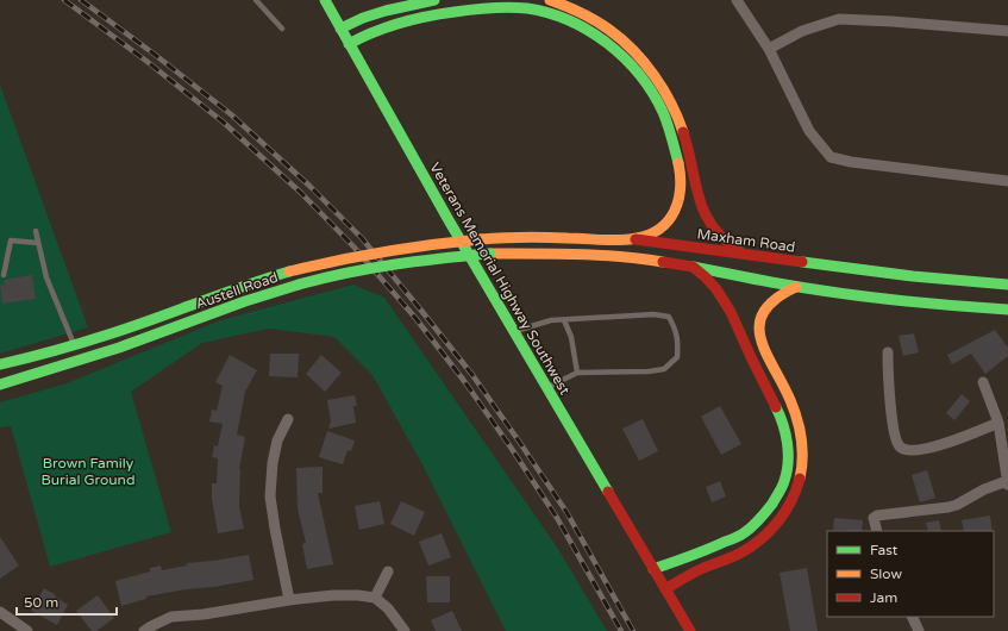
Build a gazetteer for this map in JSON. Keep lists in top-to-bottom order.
{
  "streets": {
    "main road": ["Maxham Road", "Veterans Memorial Highway Southwest", "Austell Road"]
  },
  "crossings": [
    ["Maxham Road", "Austell Road"]
  ],
  "parks": ["Brown Family Burial Ground"],
  "legend": ["Fast", "Slow", "Jam"],
  "scale_bar": "50 m"
}
